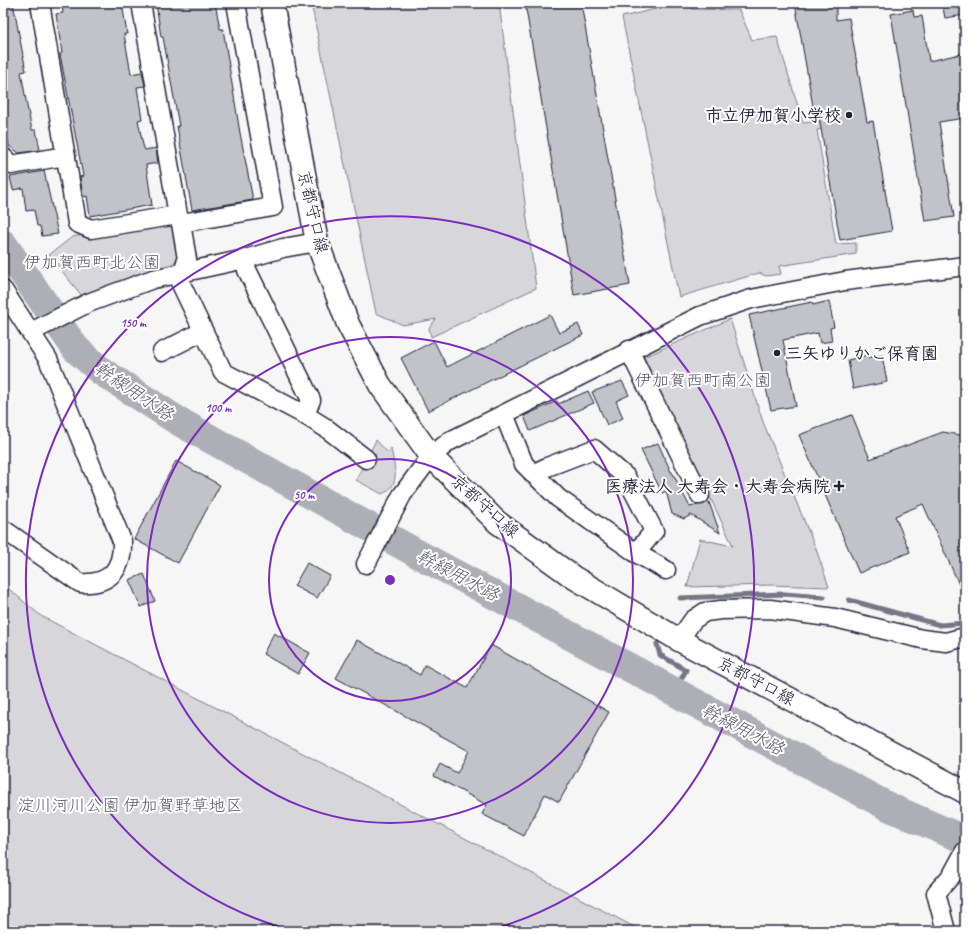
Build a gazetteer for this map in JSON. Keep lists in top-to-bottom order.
{
  "streets": {
    "main road": ["京都守口線"]
  },
  "water": ["幹線用水路"],
  "parks": ["伊加賀西町北公園", "伊加賀西町南公園", "淀川河川公園 伊加賀野草地区"],
  "places": {
    "other": ["市立伊加賀小学校", "三矢ゆりかご保育園"],
    "health": ["医療法人 大寿会・大寿会病院"]
  },
  "rings": ["150 m", "100 m", "50 m"]
}
